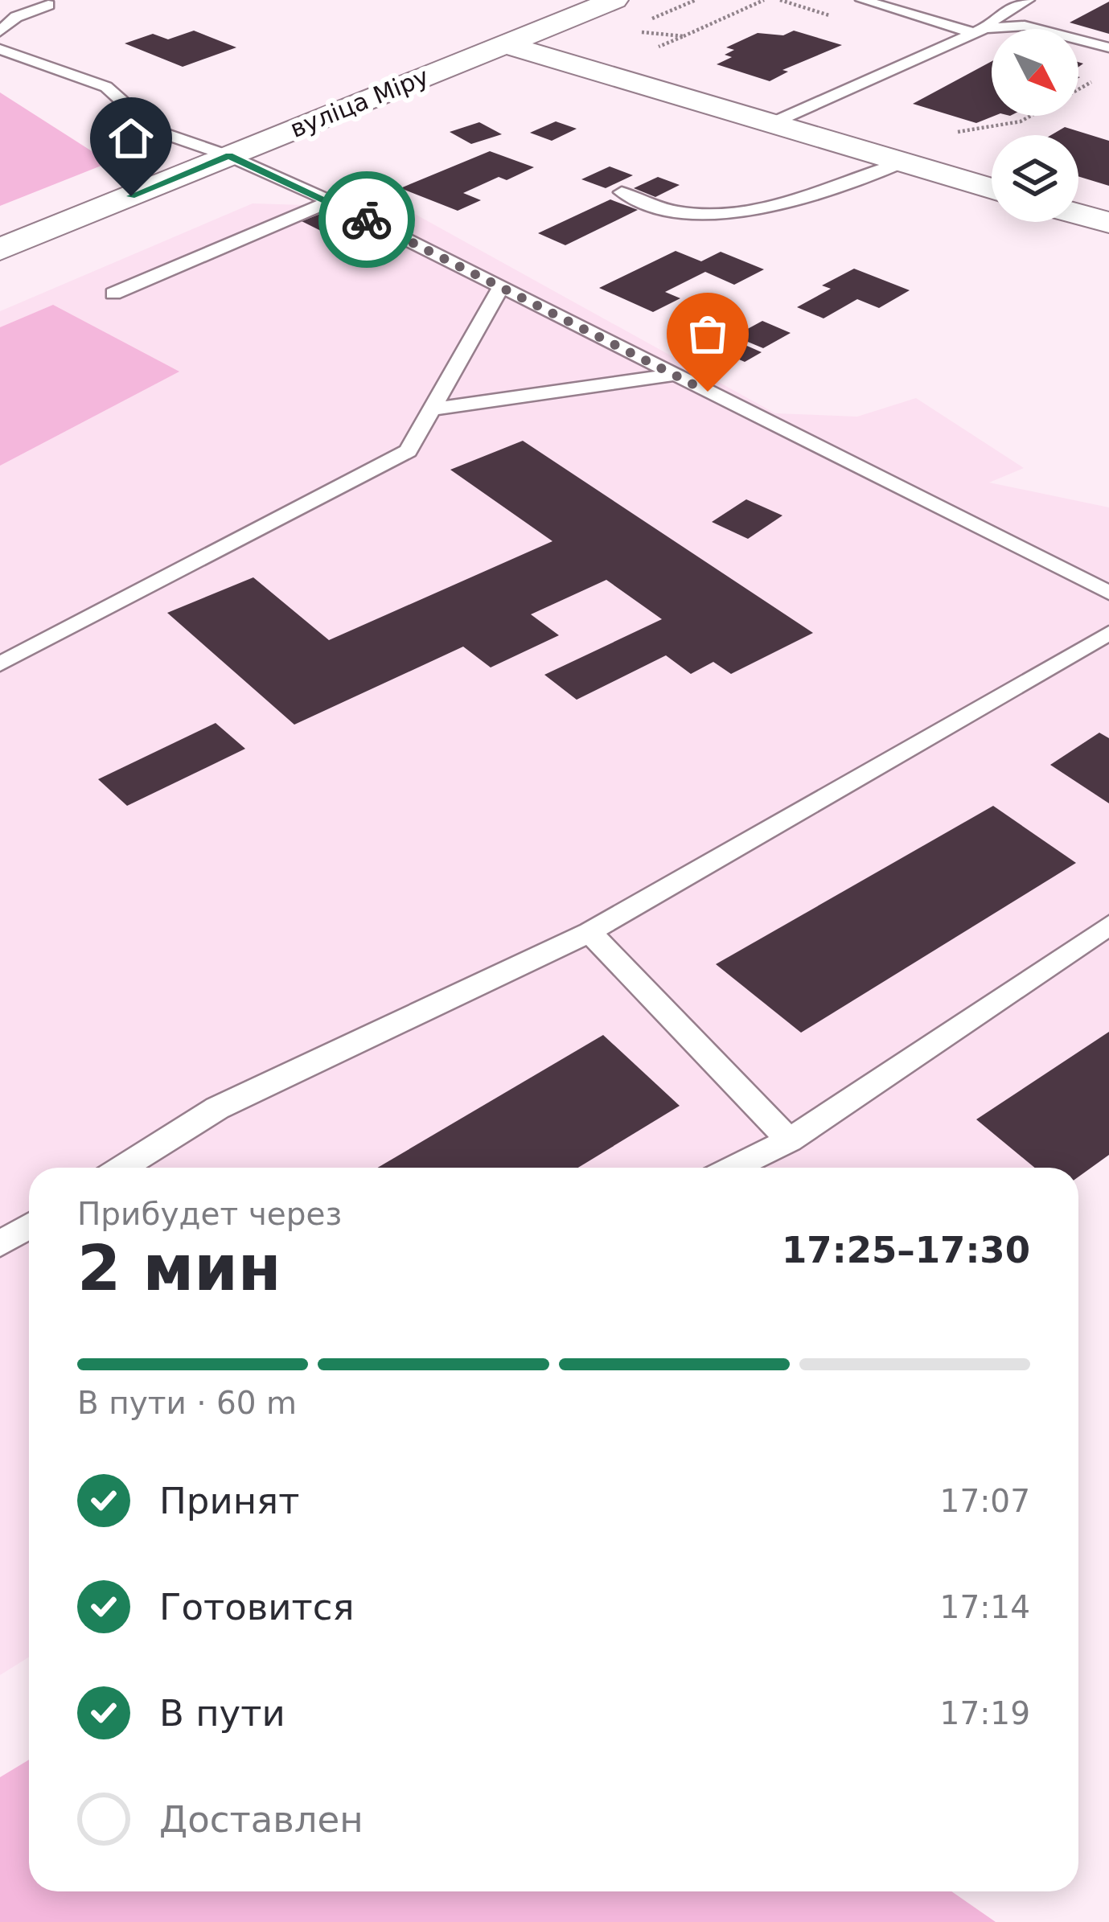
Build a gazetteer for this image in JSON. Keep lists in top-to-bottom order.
{
  "streets": {
    "main road": ["вуліца Міру"]
  },
  "north": "bottom right",
  "page": {
    "heading": ["2 мин", "Прибудет через", "17:25–17:30"],
    "bar": "В пути · 60 m",
    "list": [
      ["Принят", "17:07"],
      ["Готовится", "17:14"],
      ["В пути", "17:19"],
      "Доставлен"
    ]
  }
}
